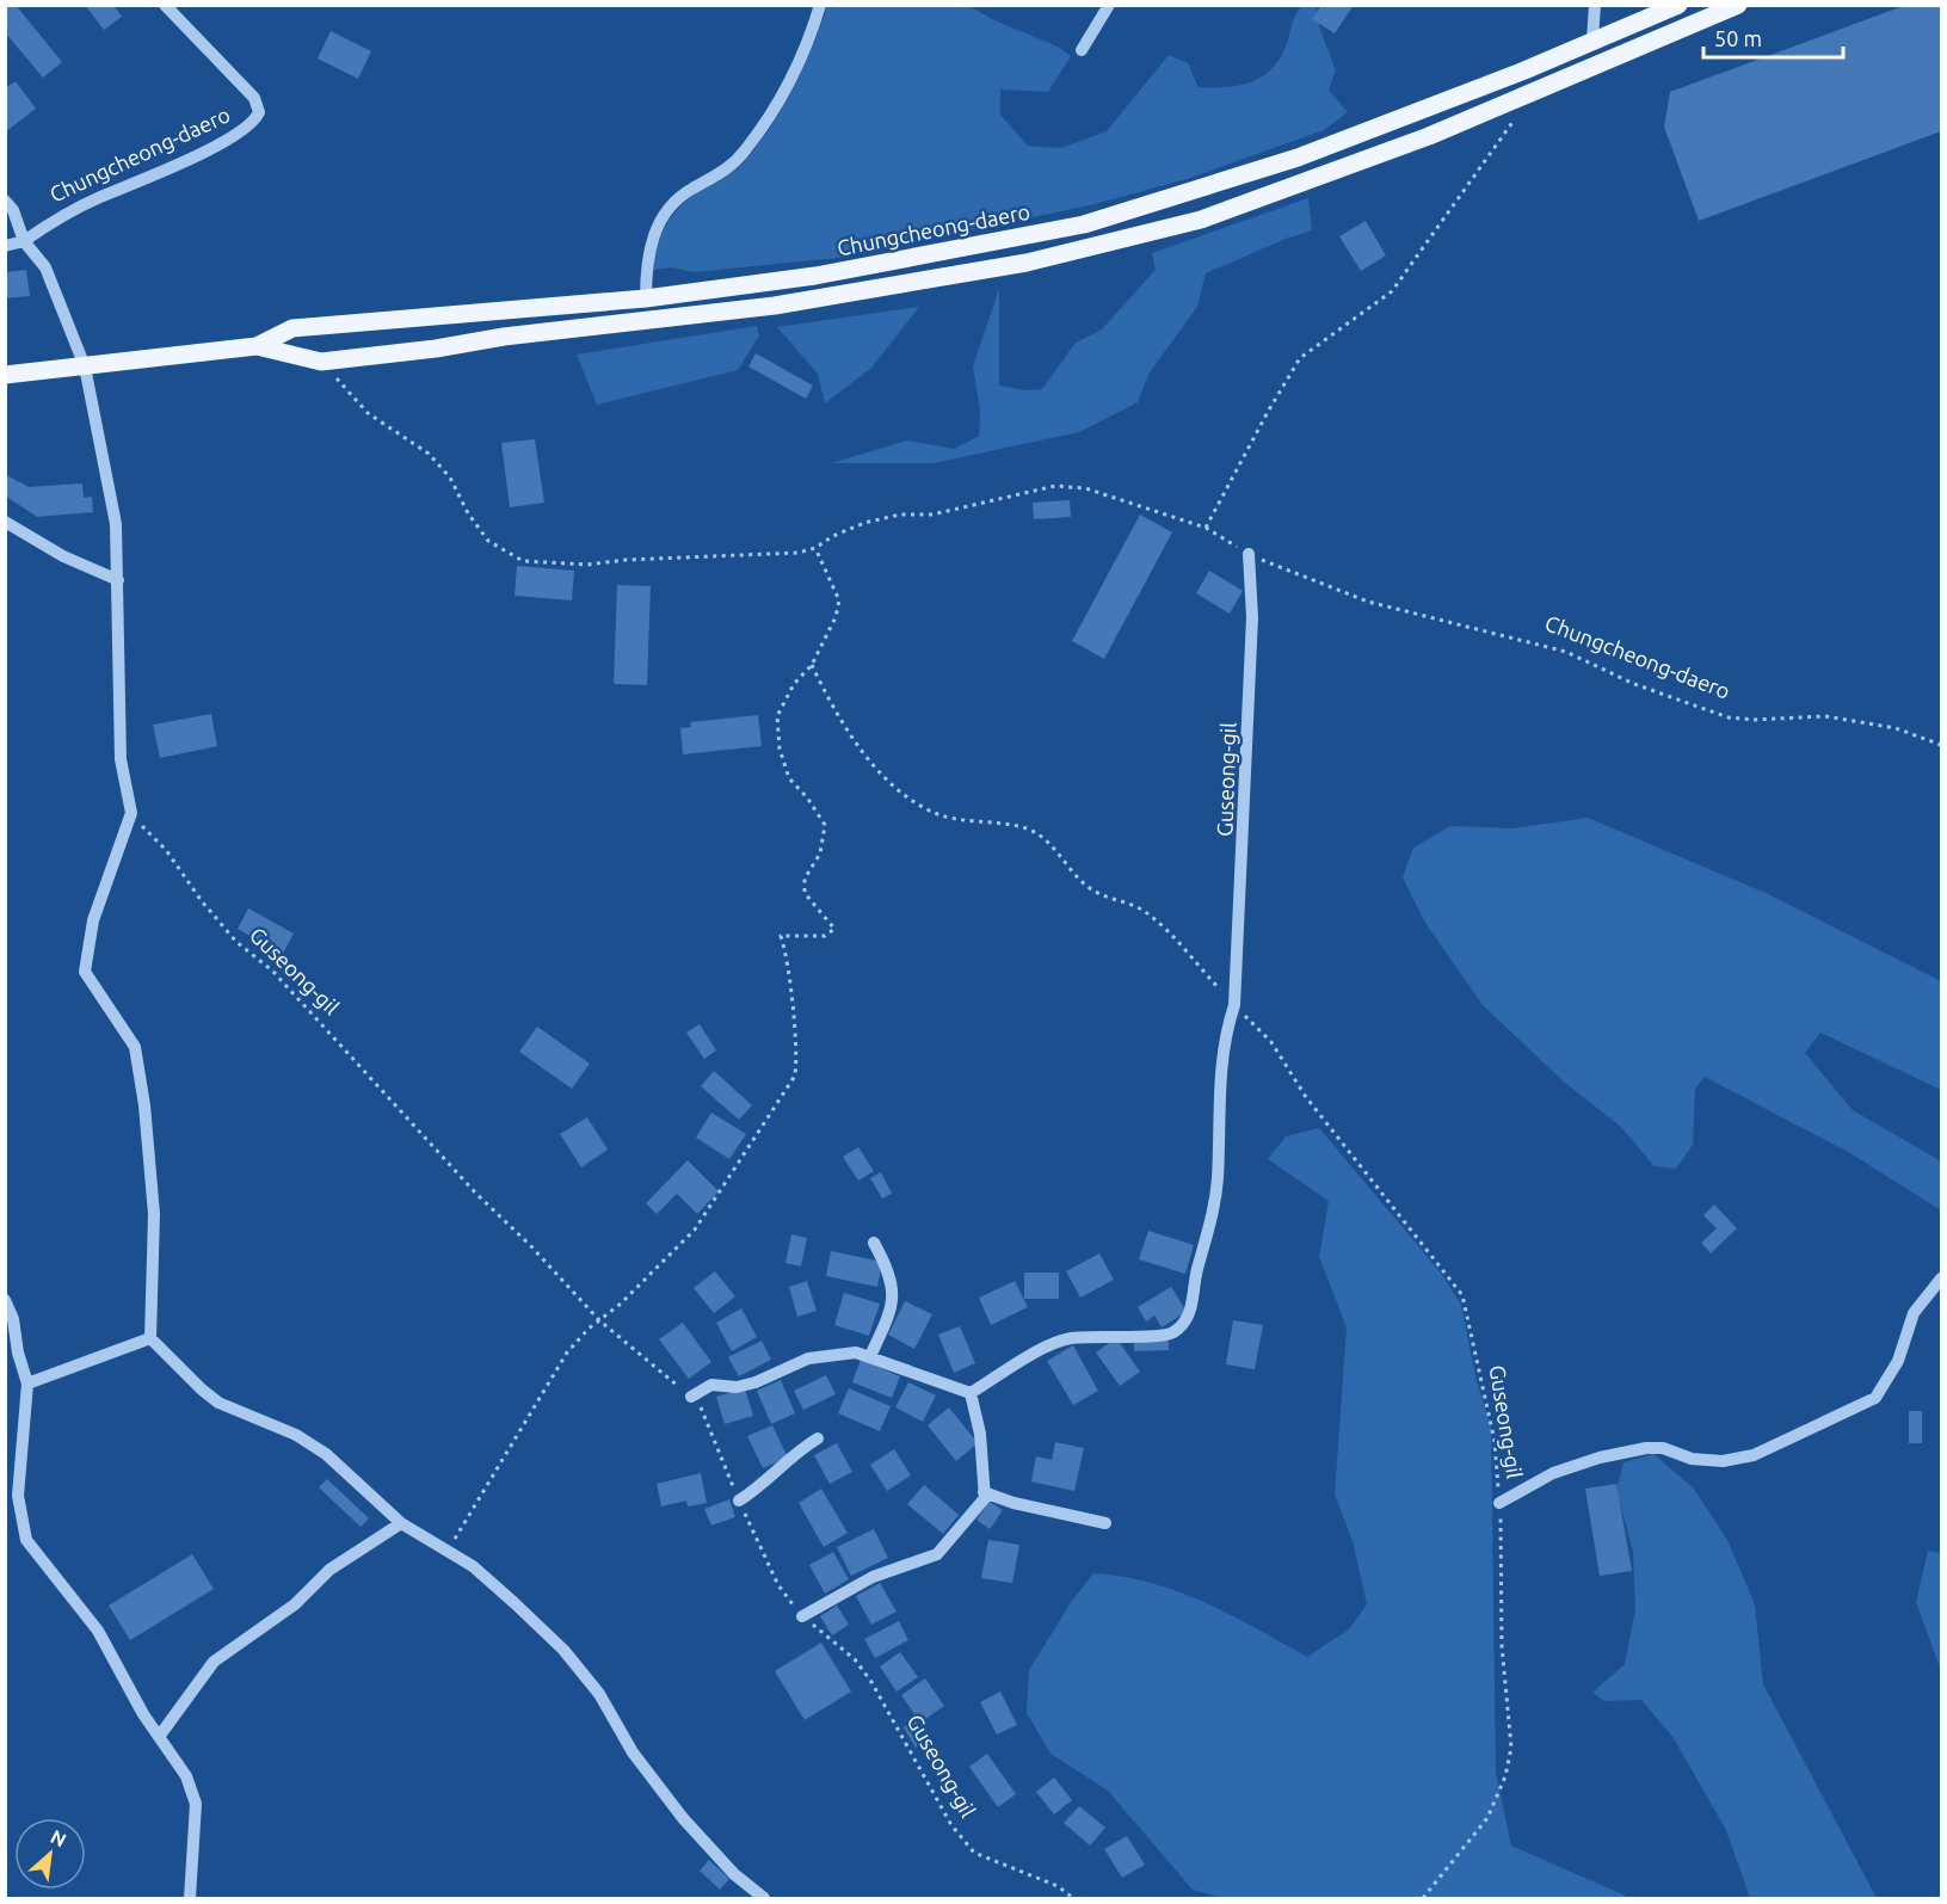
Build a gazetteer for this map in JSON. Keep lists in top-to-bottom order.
{
  "streets": {
    "main road": ["Chungcheong-daero"],
    "street": ["Guseong-gil"]
  },
  "crossings": [
    ["Chungcheong-daero", "Guseong-gil"]
  ],
  "scale_bar": "50 m",
  "north": "top right"
}
